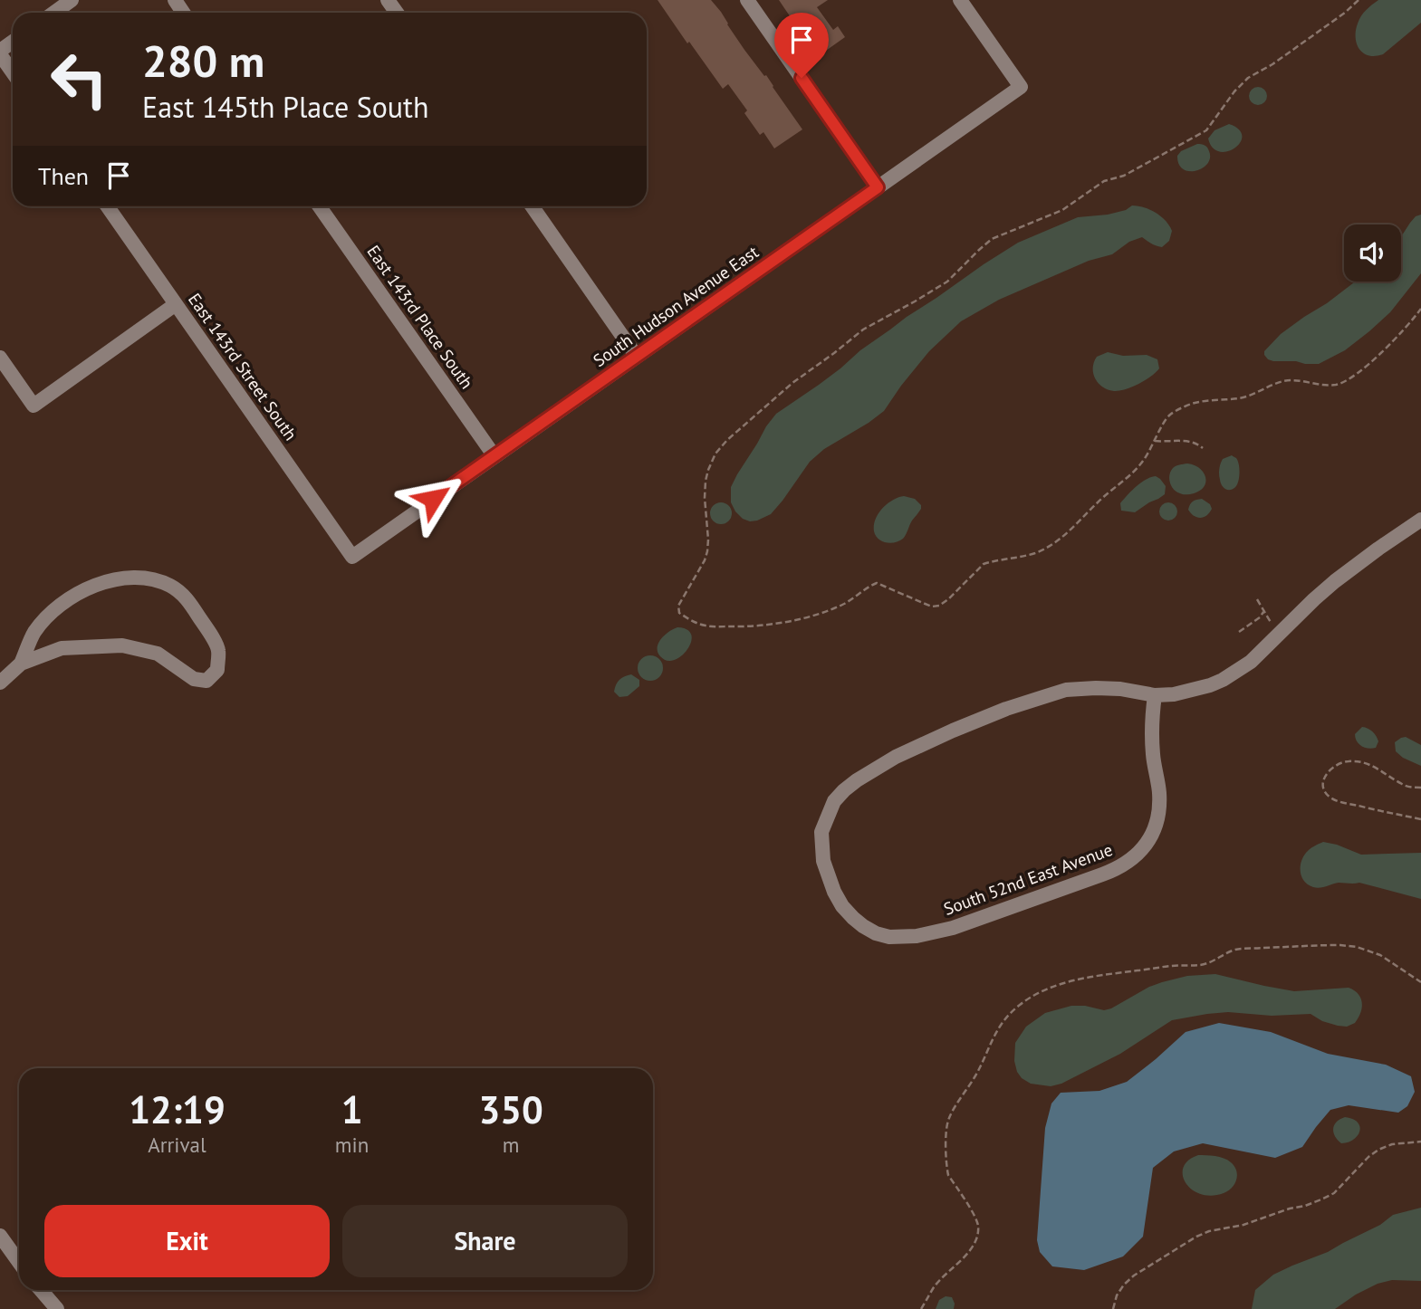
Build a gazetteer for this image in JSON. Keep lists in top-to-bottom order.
{
  "streets": {
    "street": [
      "South Hudson Avenue East",
      "East 143rd Place South",
      "East 143rd Street South",
      "South 52nd East Avenue"
    ]
  },
  "crossings": [
    ["South Hudson Avenue East", "East 143rd Place South"],
    ["South Hudson Avenue East", "East 143rd Street South"]
  ],
  "page": {
    "turn": ["280 m", "East 145th Place South"],
    "then": "Then",
    "eta": [
      "12:19",
      "Arrival",
      "1",
      "min",
      "350",
      "m"
    ],
    "buttons": ["Exit", "Share"]
  }
}
